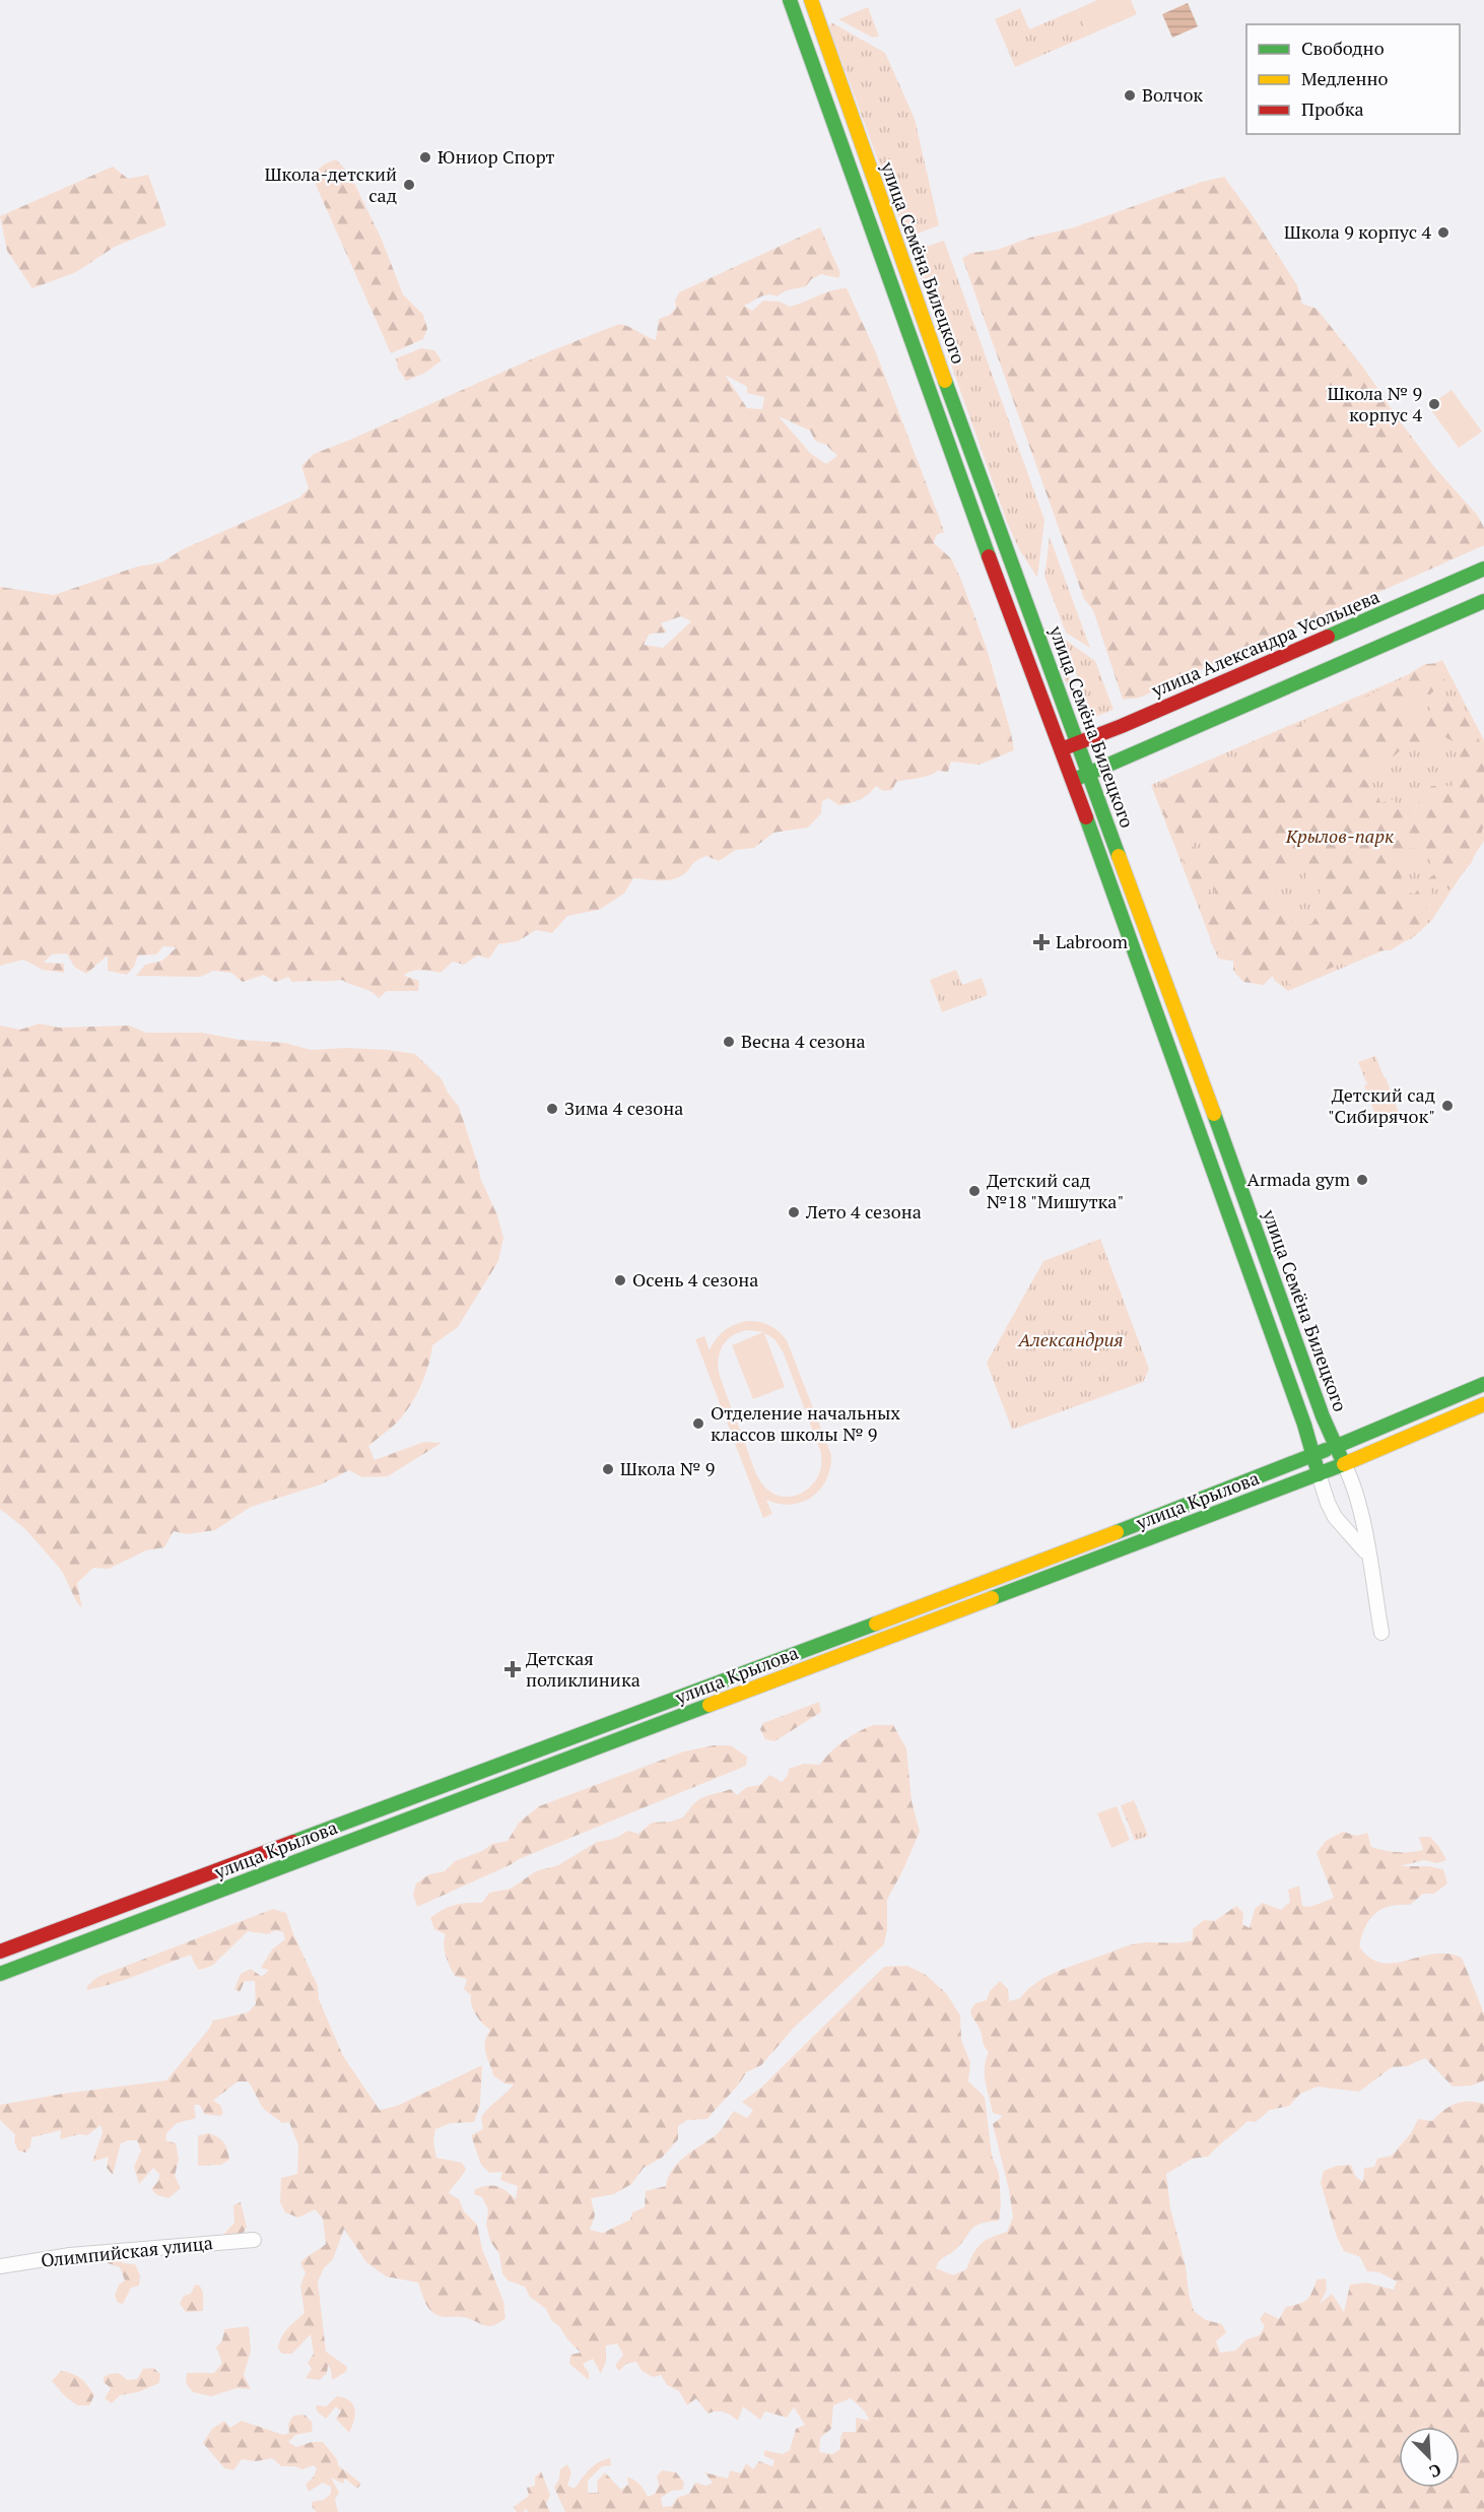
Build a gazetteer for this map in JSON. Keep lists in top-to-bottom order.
{
  "streets": {
    "main road": ["улица Семёна Билецкого", "улица Александра Усольцева", "улица Крылова"],
    "street": ["Олимпийская улица"]
  },
  "crossings": [
    ["улица Семёна Билецкого", "улица Александра Усольцева"],
    ["улица Семёна Билецкого", "улица Крылова"]
  ],
  "parks": ["Крылов-парк", "Александрия"],
  "places": {
    "other": [
      "Волчок",
      "Юниор Спорт",
      "Школа-детский сад",
      "Школа 9 корпус 4",
      "Школа № 9 корпус 4",
      "Весна 4 сезона",
      "Детский сад \"Сибирячок\"",
      "Зима 4 сезона",
      "Armada gym",
      "Детский сад №18 \"Мишутка\"",
      "Лето 4 сезона",
      "Осень 4 сезона",
      "Отделение начальных классов школы № 9",
      "Школа № 9"
    ],
    "health": ["Labroom", "Детская поликлиника"]
  },
  "legend": ["Свободно", "Медленно", "Пробка"],
  "north": "bottom right"
}
